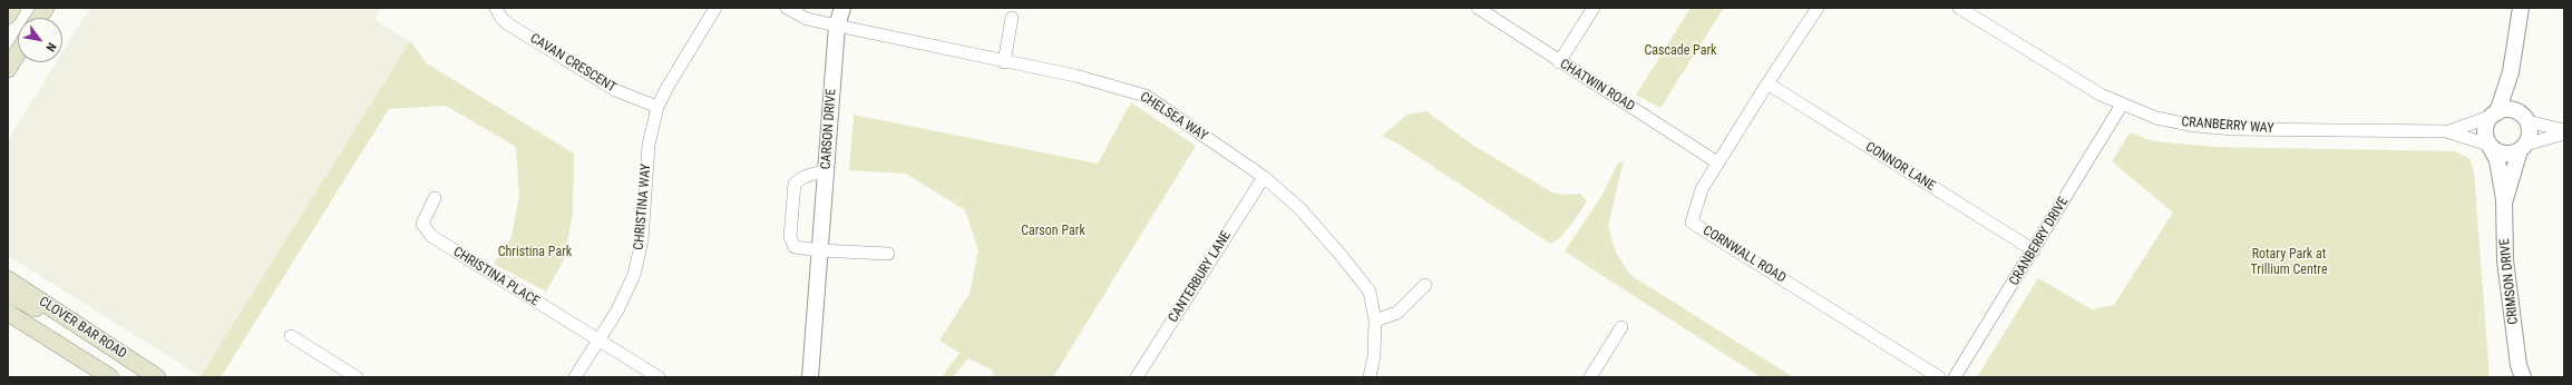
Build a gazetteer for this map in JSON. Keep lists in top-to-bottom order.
{
  "streets": {
    "main road": ["CLOVER BAR ROAD"],
    "street": [
      "CAVAN CRESCENT",
      "CHATWIN ROAD",
      "CHELSEA WAY",
      "CRANBERRY WAY",
      "CARSON DRIVE",
      "CONNOR LANE",
      "CHRISTINA WAY",
      "CRANBERRY DRIVE",
      "CORNWALL ROAD",
      "CHRISTINA PLACE",
      "CANTERBURY LANE",
      "CRIMSON DRIVE"
    ]
  },
  "crossings": [
    ["CAVAN CRESCENT", "CHRISTINA WAY"],
    ["CHATWIN ROAD", "CORNWALL ROAD"],
    ["CHELSEA WAY", "CARSON DRIVE"],
    ["CHELSEA WAY", "CANTERBURY LANE"],
    ["CRANBERRY WAY", "CRANBERRY DRIVE"],
    ["CRANBERRY WAY", "CRIMSON DRIVE"],
    ["CONNOR LANE", "CRANBERRY DRIVE"],
    ["CONNOR LANE", "CORNWALL ROAD"],
    ["CHRISTINA WAY", "CHRISTINA PLACE"]
  ],
  "parks": [
    "Cascade Park",
    "Carson Park",
    "Christina Park",
    "Rotary Park at Trillium Centre"
  ],
  "north": "bottom right"
}
